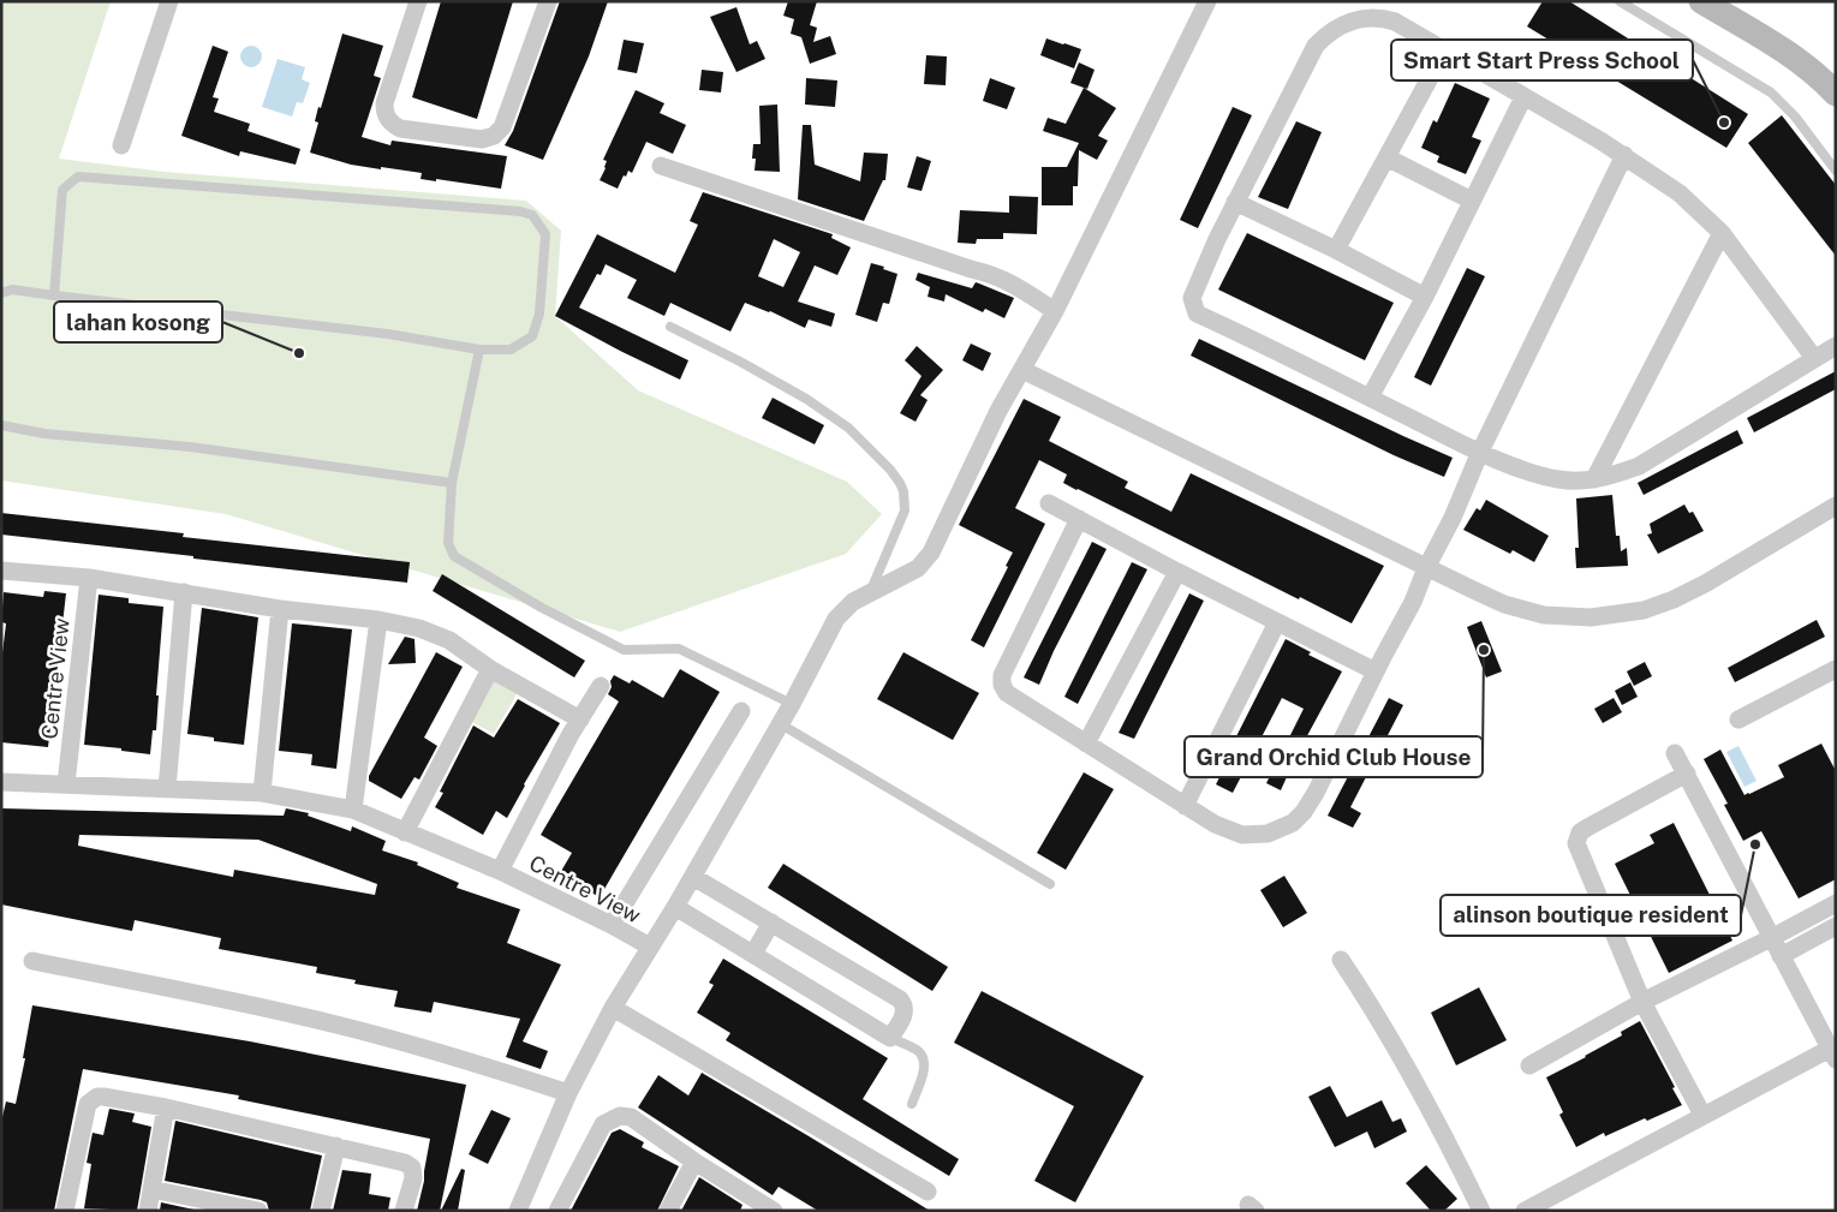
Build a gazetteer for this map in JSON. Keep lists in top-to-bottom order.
{
  "streets": {
    "street": ["Centre View"]
  },
  "places": [
    "Smart Start Press School",
    "lahan kosong",
    "Grand Orchid Club House",
    "alinson boutique resident"
  ]
}
